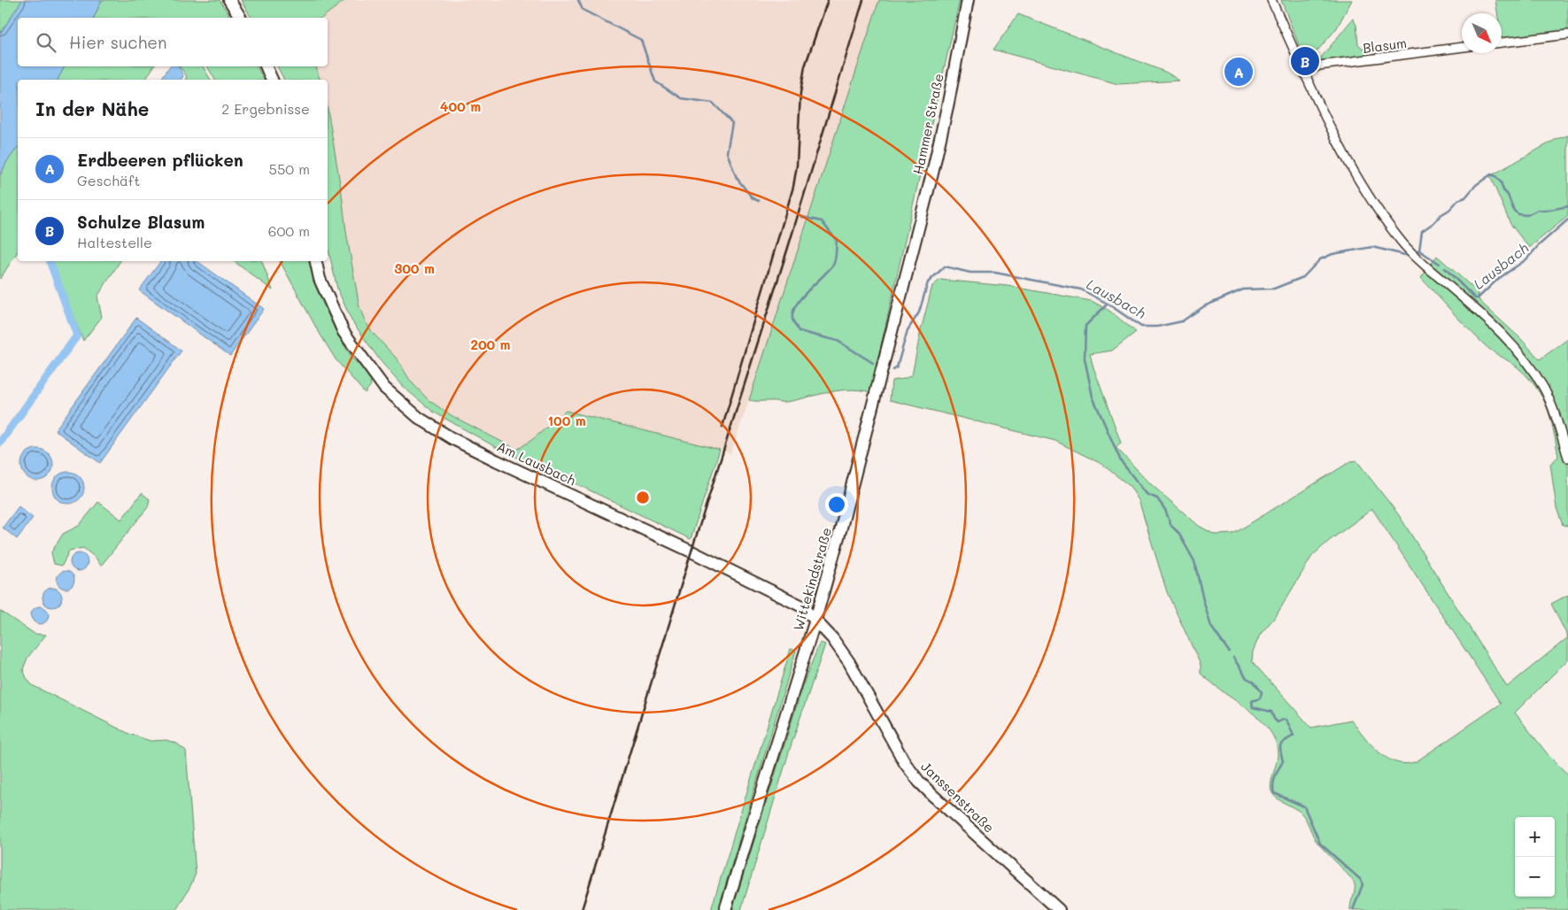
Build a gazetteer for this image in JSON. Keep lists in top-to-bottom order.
{
  "streets": {
    "main road": [
      "Hammer Straße",
      "Am Lausbach",
      "Wittekindstraße",
      "Janssenstraße"
    ],
    "street": ["Blasum"]
  },
  "crossings": [
    ["Hammer Straße", "Wittekindstraße"],
    ["Am Lausbach", "Wittekindstraße"],
    ["Am Lausbach", "Janssenstraße"],
    ["Wittekindstraße", "Janssenstraße"]
  ],
  "water": ["Lausbach"],
  "north": "bottom right",
  "page": {
    "search": "Hier suchen",
    "pins": ["B", "A"],
    "heading": ["In der Nähe", "2 Ergebnisse"],
    "list": [
      {
        "mark": "A",
        "name": "Erdbeeren pflücken",
        "note": "Geschäft",
        "value": "550 m"
      },
      {
        "mark": "B",
        "name": "Schulze Blasum",
        "note": "Haltestelle",
        "value": "600 m"
      }
    ],
    "map_buttons": ["+", "−"]
  },
  "rings": [
    "400 m",
    "300 m",
    "200 m",
    "100 m"
  ]
}
